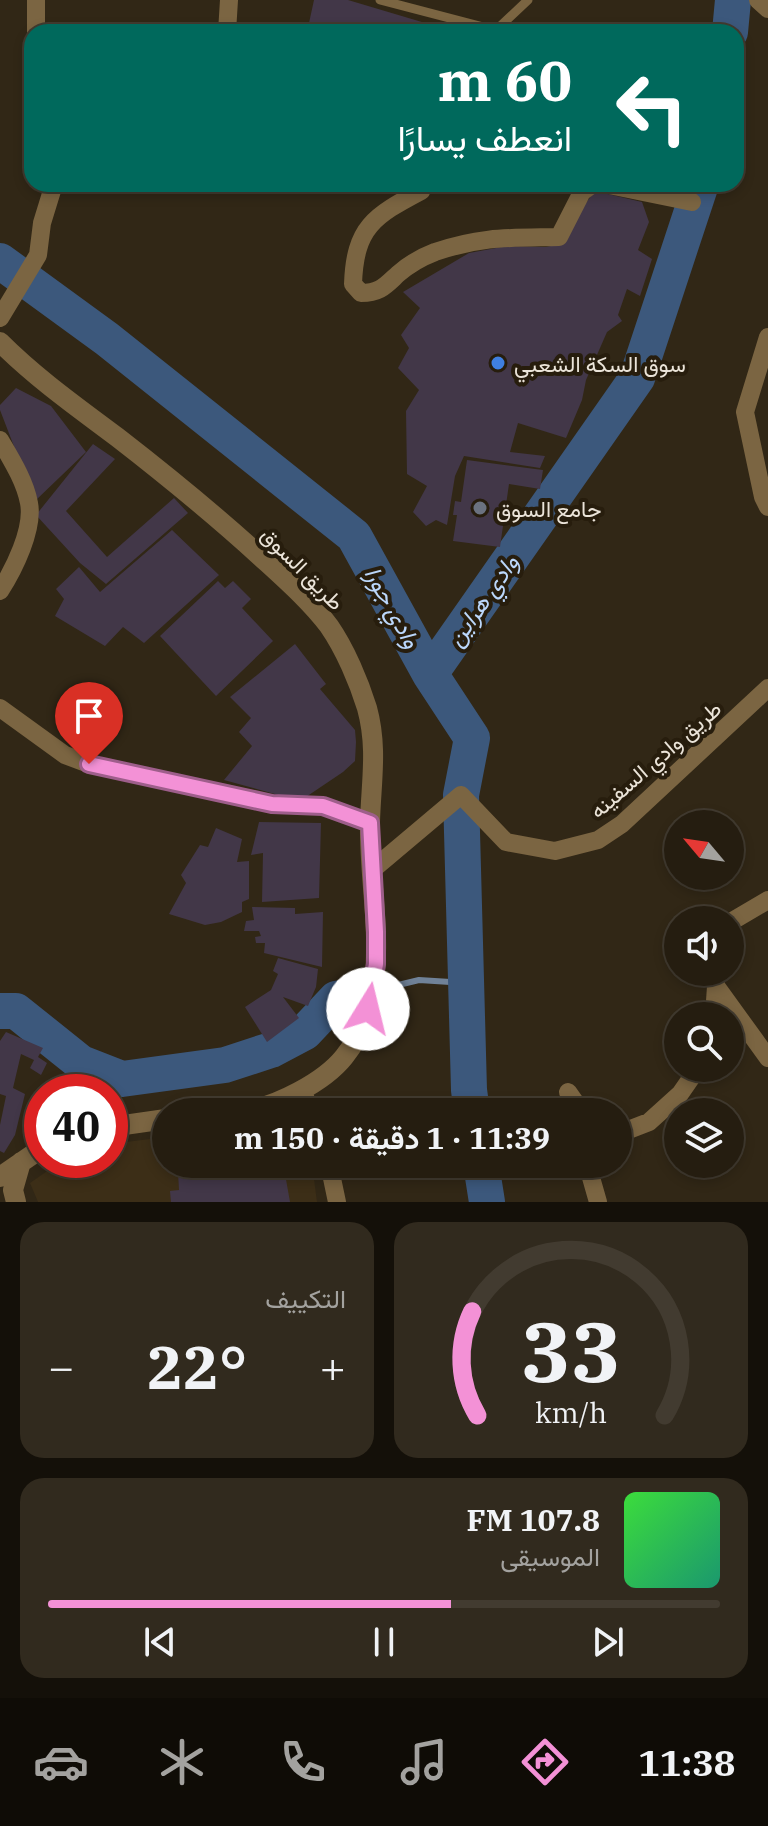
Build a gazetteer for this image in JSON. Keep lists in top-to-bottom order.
{
  "streets": {
    "street": ["طريق السوق", "طريق وادي السفينه"]
  },
  "crossings": [
    ["طريق السوق", "طريق وادي السفينه"]
  ],
  "water": ["وادي هراين", "وادي جورا"],
  "places": ["سوق السكة الشعبي", "جامع السوق"],
  "north": "top left",
  "page": {
    "turn": ["60 m", "انعطف يسارًا"],
    "limit": "40",
    "trip": "11:39 · 1 دقيقة · 150 m",
    "tile": "التكييف",
    "heat": ["−", "22°", "+"],
    "song": ["107.8 FM", "الموسيقى"],
    "tabs": "11:38",
    "gauge": ["33", "km/h"]
  }
}
